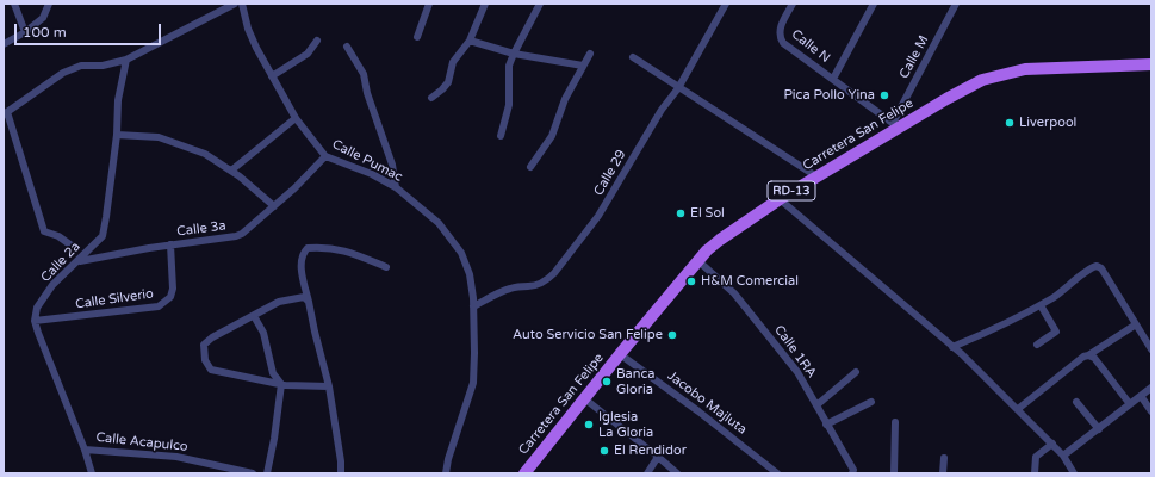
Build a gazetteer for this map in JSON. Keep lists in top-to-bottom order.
{
  "streets": {
    "main road": ["Carretera San Felipe", "RD-13"],
    "street": [
      "Calle N",
      "Calle M",
      "Calle Pumac",
      "Calle 29",
      "Calle 3a",
      "Calle 2a",
      "Calle Silverio",
      "Calle 1RA",
      "Jacobo Majluta",
      "Calle Acapulco"
    ]
  },
  "crossings": [
    ["Calle N", "Calle M"],
    ["Calle N", "Carretera San Felipe"],
    ["Calle M", "Carretera San Felipe"],
    ["Carretera San Felipe", "Calle 1RA"],
    ["Carretera San Felipe", "Jacobo Majluta"],
    ["Calle Pumac", "Calle 29"],
    ["Calle Pumac", "Calle 3a"],
    ["Calle 3a", "Calle 2a"],
    ["Calle 3a", "Calle Silverio"],
    ["Calle 2a", "Calle Silverio"]
  ],
  "places": [
    "Pica Pollo Yina",
    "Liverpool",
    "El Sol",
    "H&M Comercial",
    "Auto Servicio San Felipe",
    "Banca Gloria",
    "Iglesia La Gloria",
    "El Rendidor"
  ],
  "scale_bar": "100 m"
}
